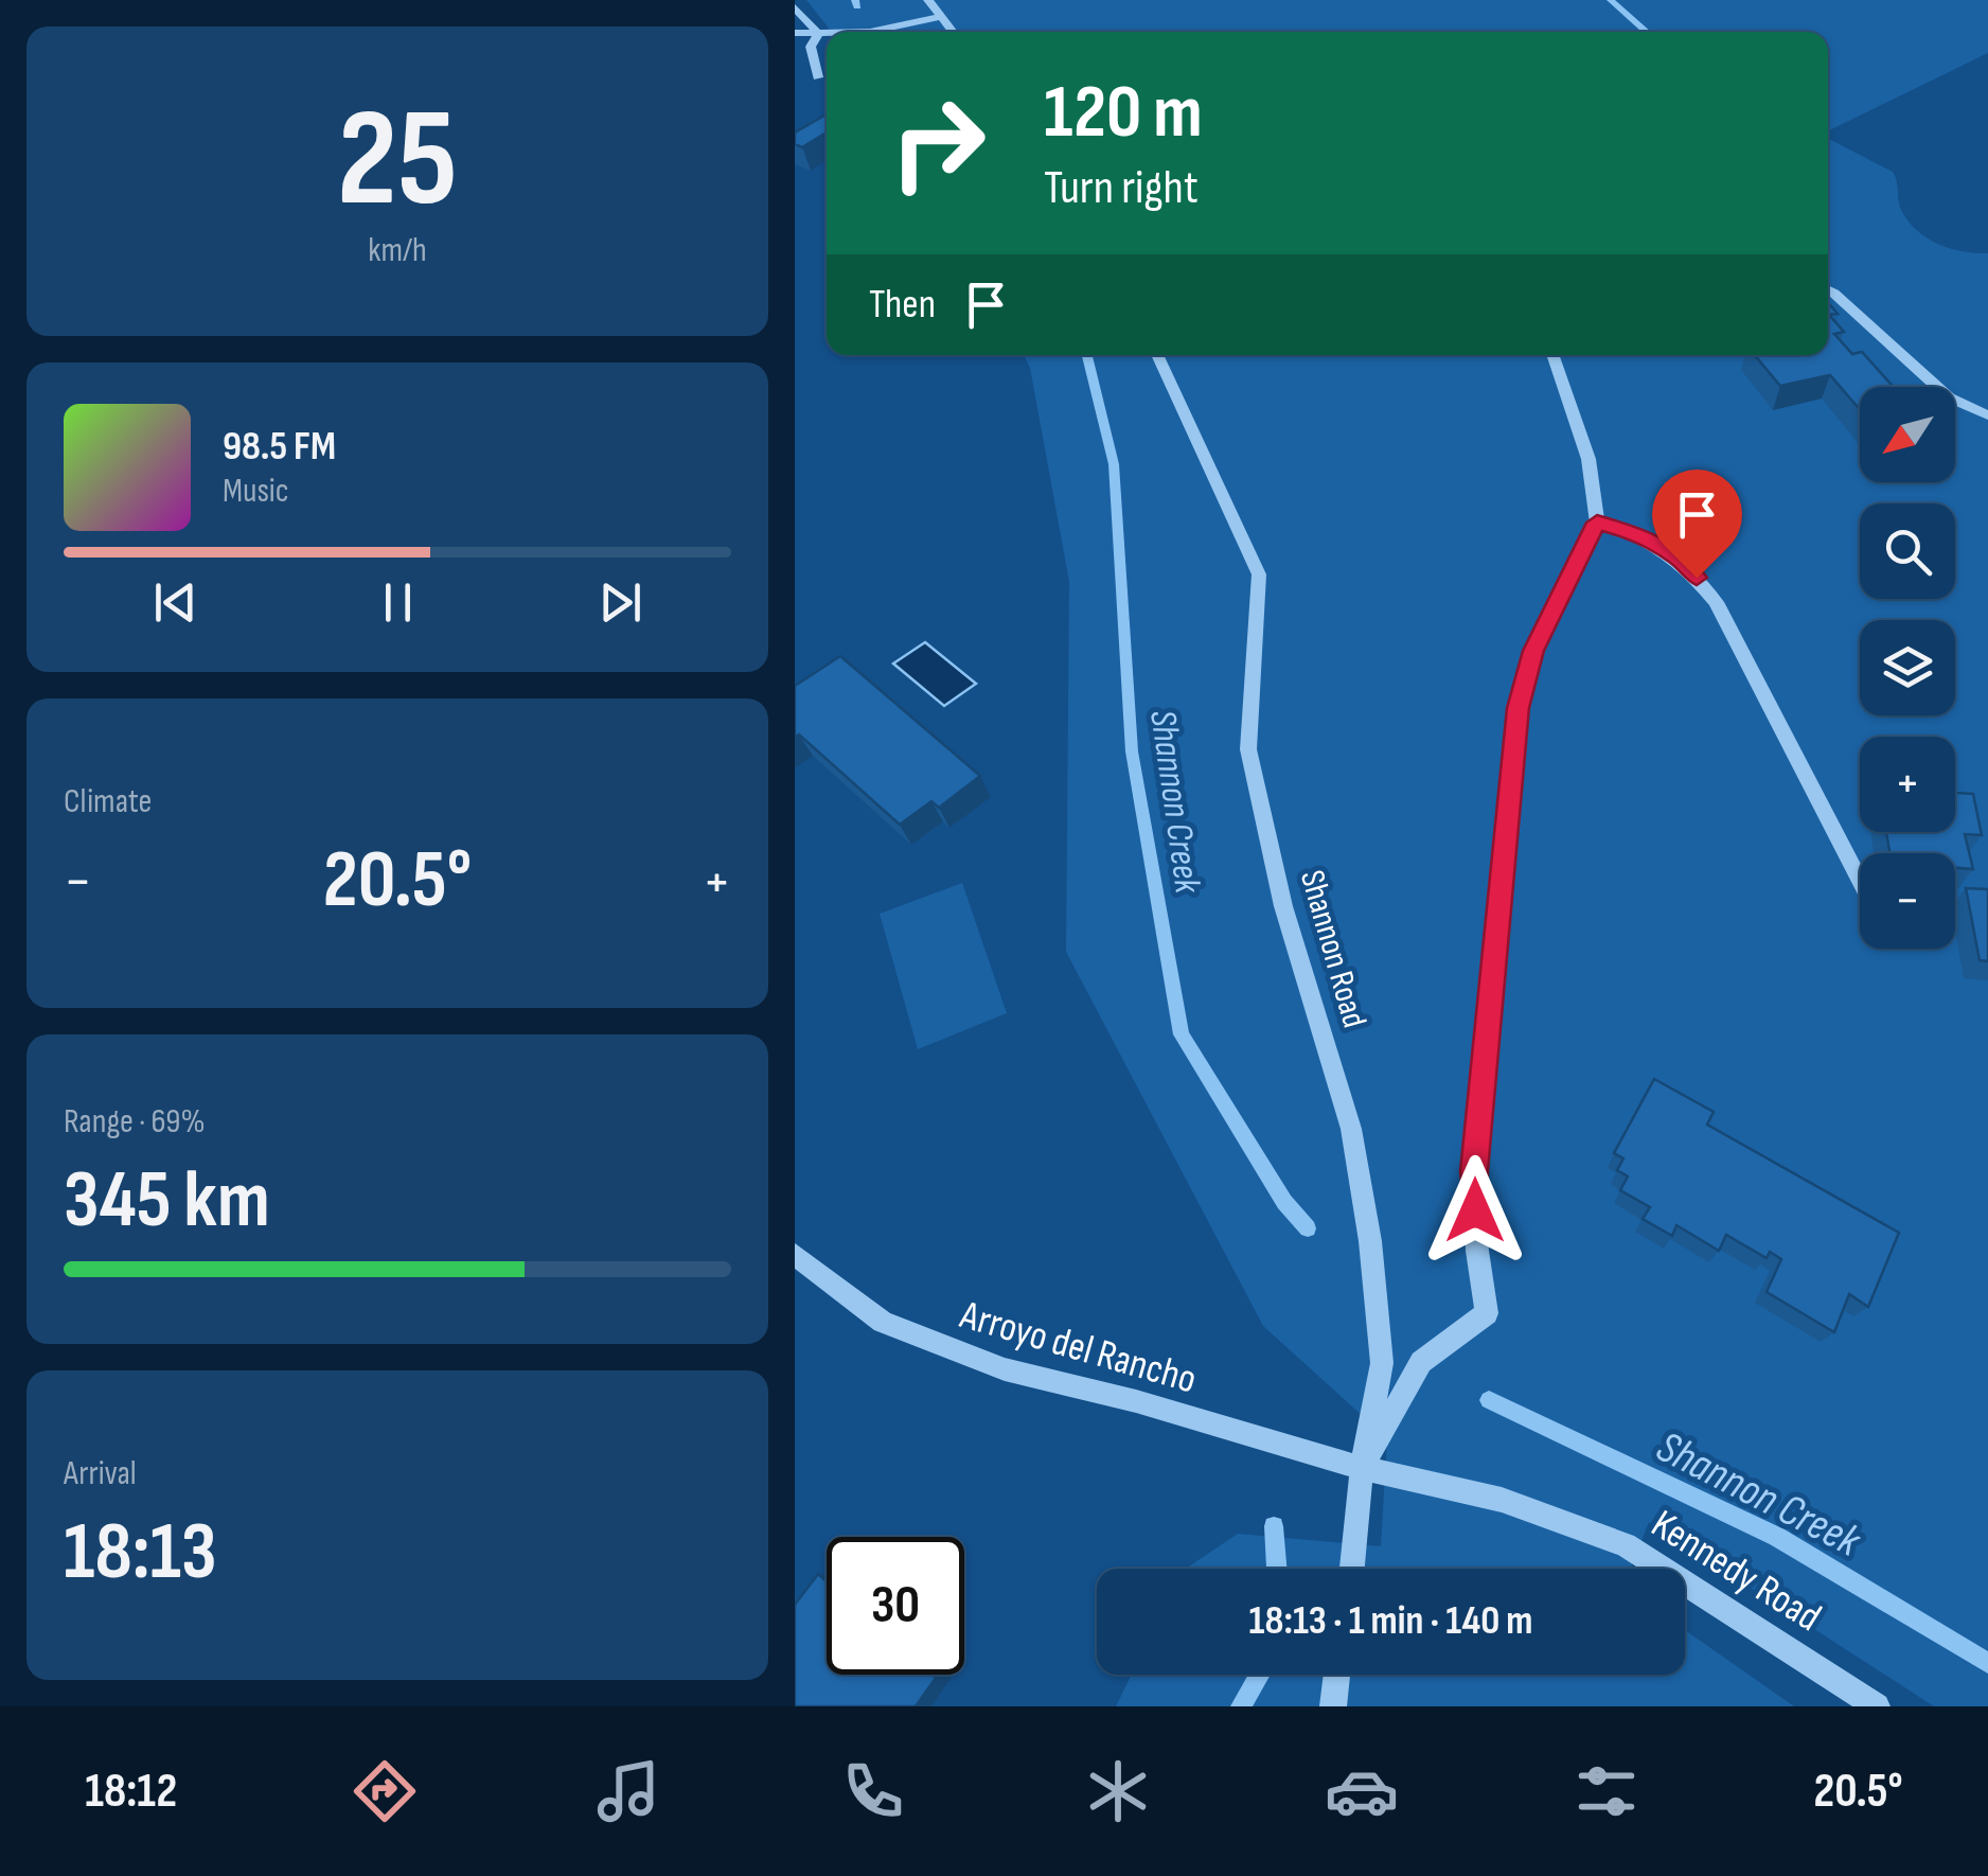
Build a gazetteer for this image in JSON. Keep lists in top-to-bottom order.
{
  "streets": {
    "street": ["Shannon Road", "Arroyo del Rancho", "Kennedy Road"]
  },
  "crossings": [
    ["Shannon Road", "Arroyo del Rancho"],
    ["Shannon Road", "Kennedy Road"],
    ["Arroyo del Rancho", "Kennedy Road"]
  ],
  "water": ["Shannon Creek"],
  "north": "bottom left",
  "page": {
    "tile": [
      ["25", "km/h"],
      "Climate",
      ["Range · 69%", "345 km"],
      ["Arrival", "18:13"]
    ],
    "turn": ["120 m", "Turn right"],
    "then": "Then",
    "map_buttons": ["+", "−"],
    "song": ["98.5 FM", "Music"],
    "heat": ["−", "20.5°", "+"],
    "limit": "30",
    "trip": "18:13 · 1 min · 140 m",
    "tabs": ["18:12", "20.5°"]
  }
}
